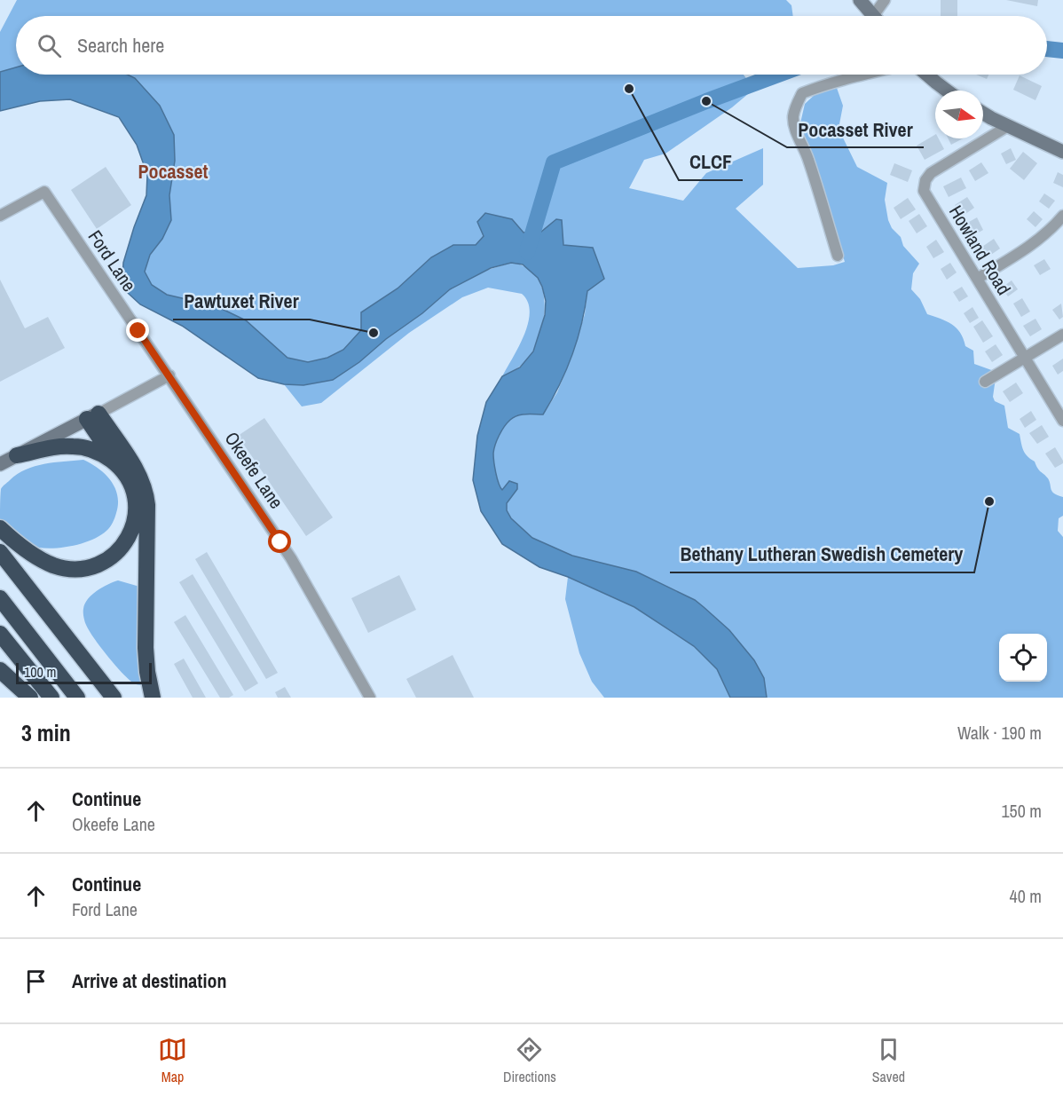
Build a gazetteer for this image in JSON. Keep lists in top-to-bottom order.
{
  "streets": {
    "street": ["Howland Road", "Ford Lane", "Okeefe Lane"]
  },
  "crossings": [
    ["Ford Lane", "Okeefe Lane"]
  ],
  "districts": ["Pocasset"],
  "places": [
    "CLCF",
    "Pocasset River",
    "Pawtuxet River",
    "Bethany Lutheran Swedish Cemetery"
  ],
  "scale_bar": "100 m",
  "north": "right",
  "page": {
    "search": "Search here",
    "scale": "100 m",
    "heading": ["3 min", "Walk · 190 m"],
    "list": [
      ["Continue", "Okeefe Lane", "150 m"],
      ["Continue", "Ford Lane", "40 m"],
      "Arrive at destination"
    ],
    "nav": ["Map", "Directions", "Saved"]
  }
}
